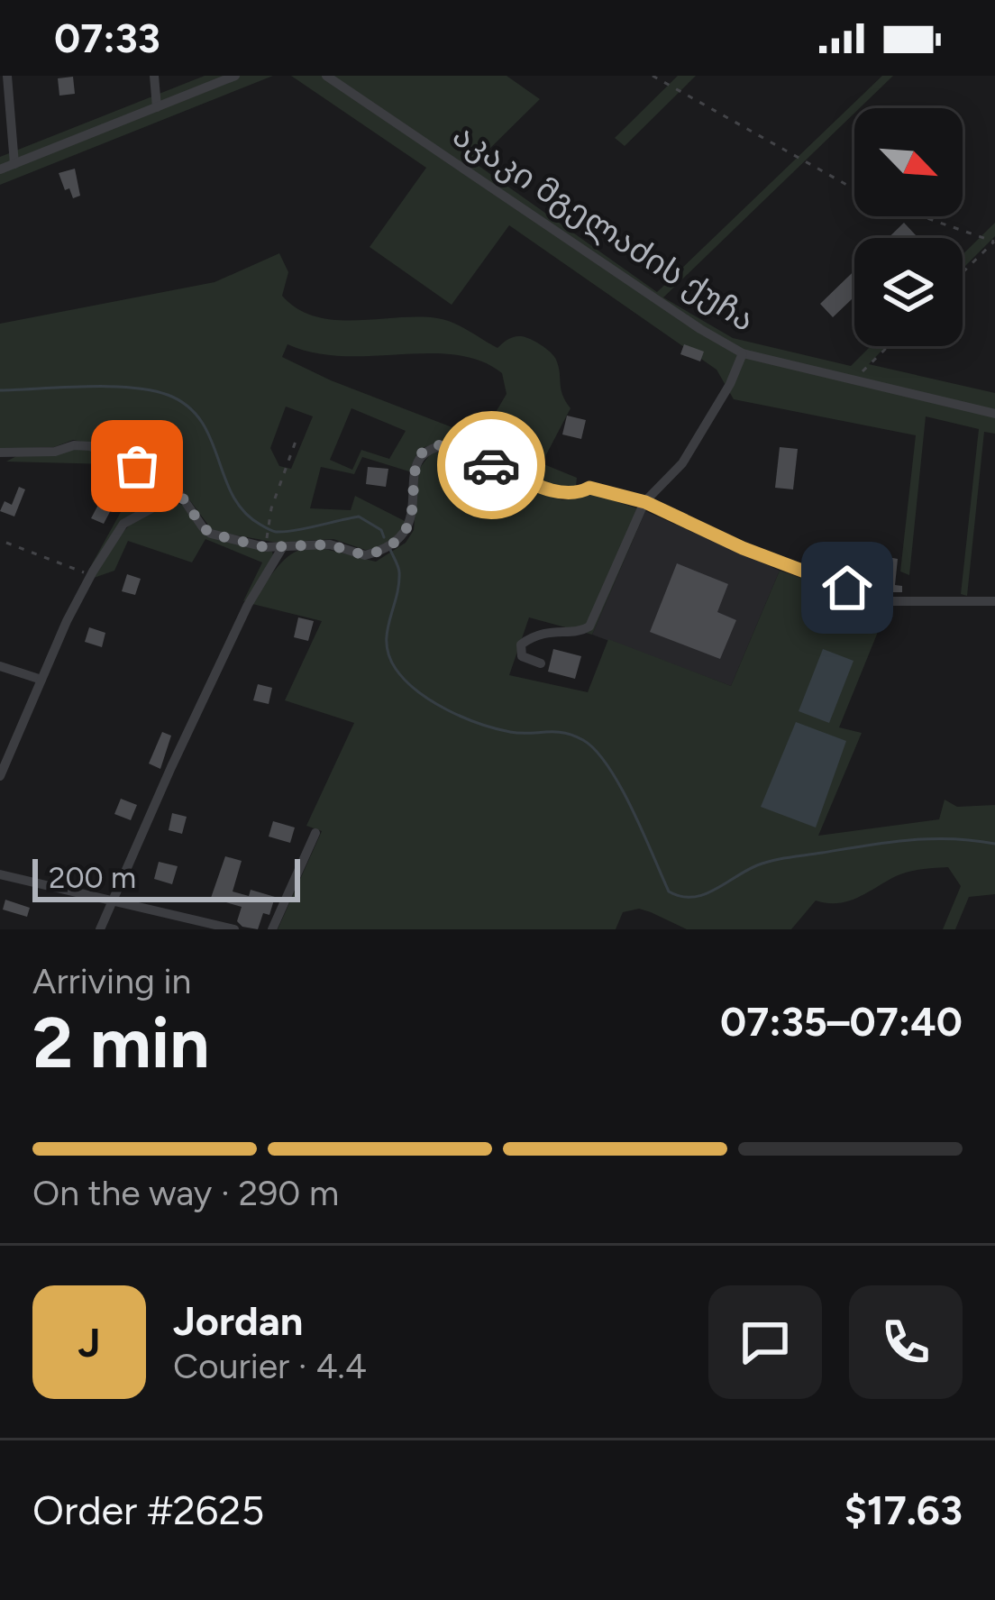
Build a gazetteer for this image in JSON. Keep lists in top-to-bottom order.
{
  "streets": {
    "street": ["აკაკი მგელაძის ქუჩა"]
  },
  "scale_bar": "200 m",
  "north": "bottom right",
  "page": {
    "status": "07:33",
    "scale": "200 m",
    "heading": ["2 min", "Arriving in", "07:35–07:40"],
    "panel": [
      "Jordan",
      "Courier · 4.4",
      "Order #2625",
      "$17.63"
    ],
    "bar": "On the way · 290 m",
    "round": "J"
  }
}
